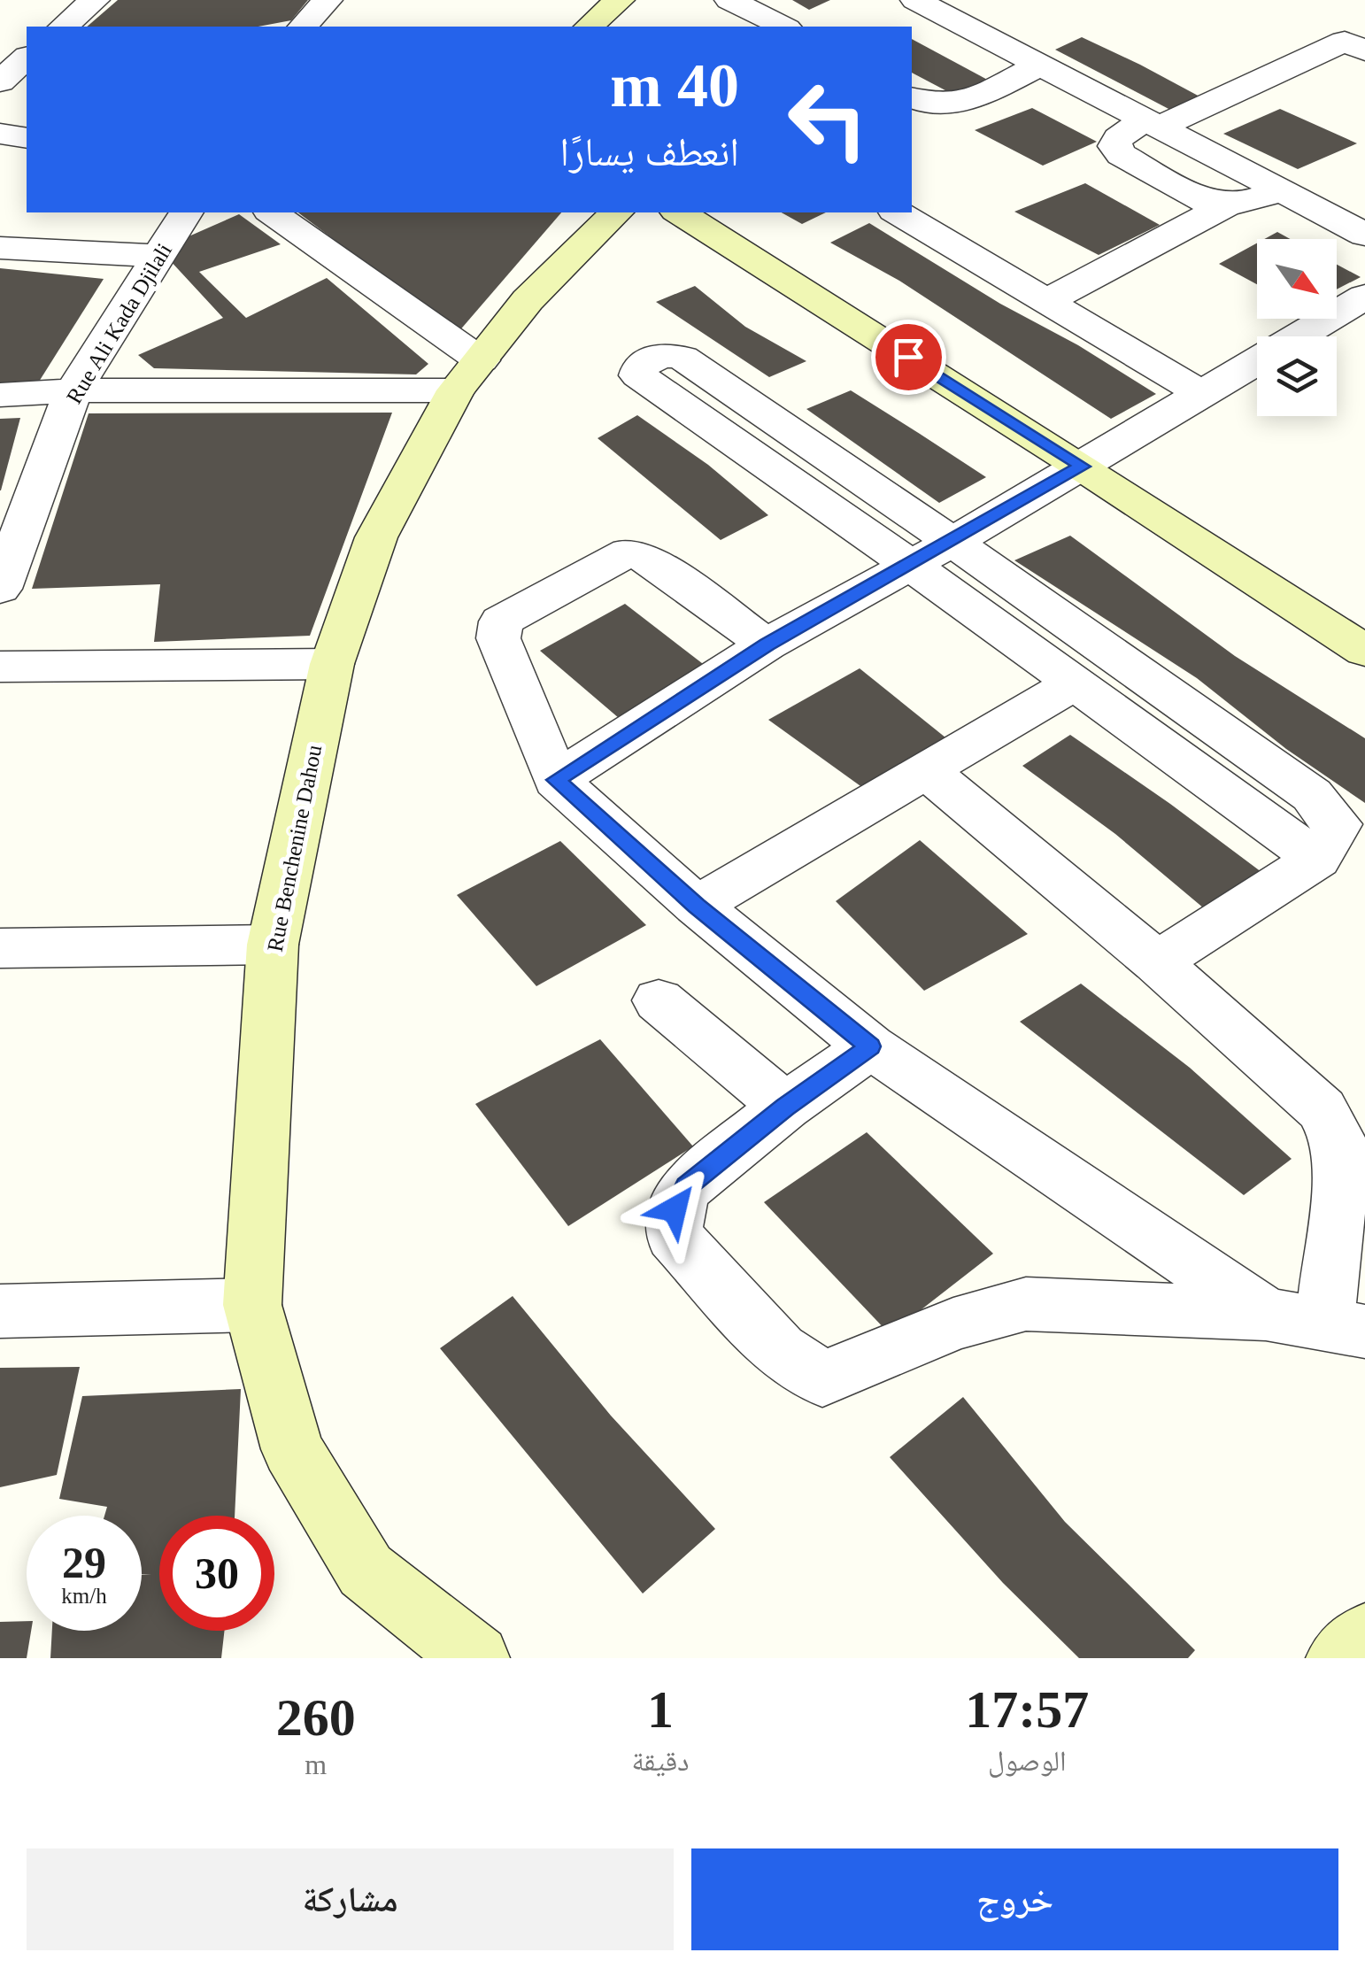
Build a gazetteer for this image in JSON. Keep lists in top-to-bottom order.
{
  "streets": {
    "street": ["Rue Ali Kada Djilali", "Rue Benchenine Dahou"]
  },
  "north": "bottom right",
  "page": {
    "turn": ["40 m", "انعطف يسارًا"],
    "speed": "29 km/h",
    "limit": "30",
    "eta": [
      "17:57",
      "الوصول",
      "1",
      "دقيقة",
      "260",
      "m"
    ],
    "buttons": ["خروج", "مشاركة"]
  }
}
